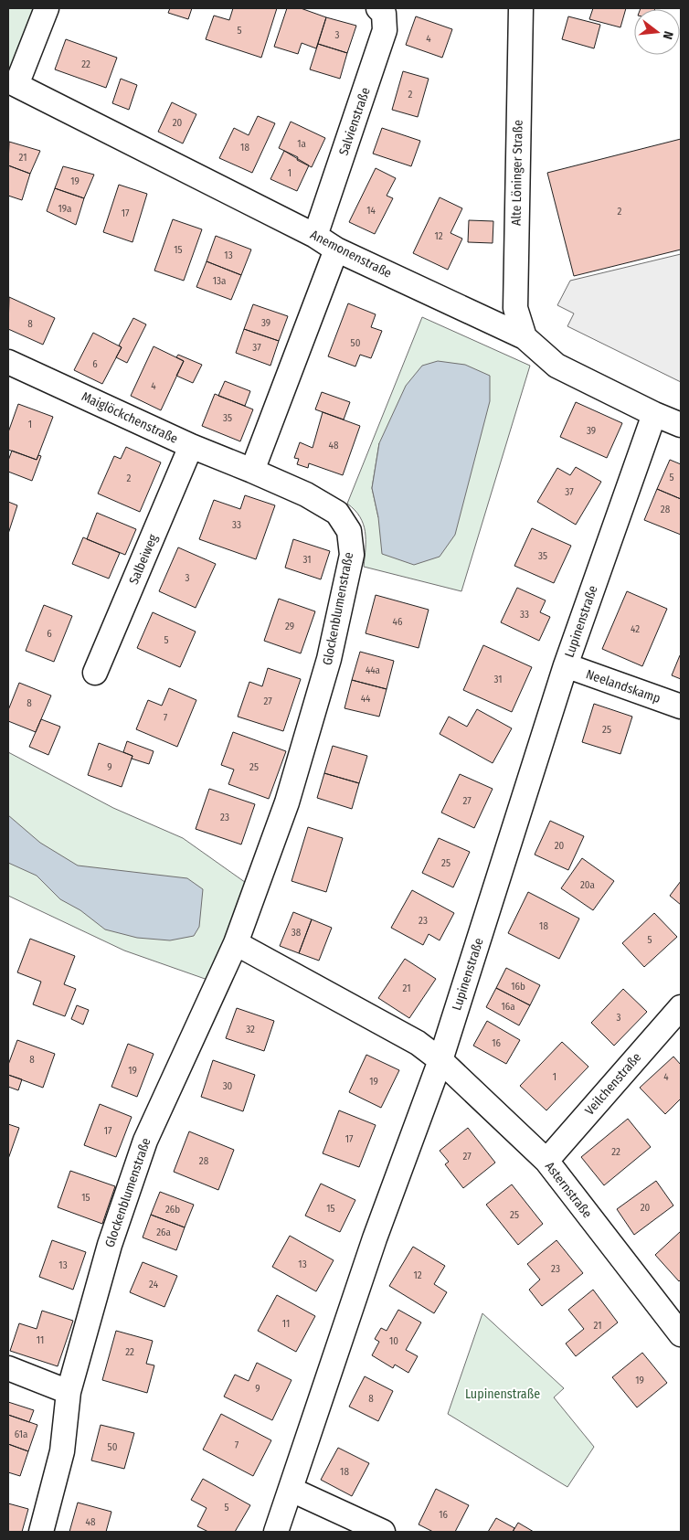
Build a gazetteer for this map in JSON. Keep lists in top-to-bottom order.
{
  "streets": {
    "street": [
      "Salvienstraße",
      "Alte Löninger Straße",
      "Anemonenstraße",
      "Maiglöckchenstraße",
      "Salbeiweg",
      "Glockenblumenstraße",
      "Lupinenstraße",
      "Neelandskamp",
      "Veilchenstraße",
      "Asternstraße"
    ]
  },
  "crossings": [
    ["Salvienstraße", "Anemonenstraße"],
    ["Alte Löninger Straße", "Anemonenstraße"],
    ["Anemonenstraße", "Lupinenstraße"],
    ["Maiglöckchenstraße", "Salbeiweg"],
    ["Maiglöckchenstraße", "Glockenblumenstraße"],
    ["Lupinenstraße", "Neelandskamp"],
    ["Lupinenstraße", "Asternstraße"],
    ["Veilchenstraße", "Asternstraße"]
  ],
  "parks": ["Lupinenstraße"],
  "house_numbers": [
    "5",
    "3",
    "4",
    "22",
    "2",
    "20",
    "1a",
    "18",
    "21",
    "1",
    "19",
    "19a",
    "14",
    "2",
    "17",
    "12",
    "15",
    "13",
    "13a",
    "39",
    "8",
    "50",
    "37",
    "6",
    "4",
    "35",
    "1",
    "39",
    "48",
    "5",
    "2",
    "37",
    "28",
    "33",
    "35",
    "31",
    "3",
    "33",
    "46",
    "29",
    "42",
    "6",
    "5",
    "44a",
    "31",
    "44",
    "27",
    "8",
    "7",
    "25",
    "9",
    "25",
    "27",
    "23",
    "20",
    "25",
    "20a",
    "23",
    "18",
    "38",
    "5",
    "16b",
    "21",
    "16a",
    "3",
    "32",
    "16",
    "8",
    "19",
    "1",
    "4",
    "19",
    "30",
    "17",
    "17",
    "22",
    "27",
    "28",
    "15",
    "20",
    "15",
    "26b",
    "25",
    "26a",
    "13",
    "13",
    "23",
    "12",
    "24",
    "11",
    "21",
    "11",
    "10",
    "22",
    "19",
    "9",
    "8",
    "61a",
    "7",
    "50",
    "18",
    "5",
    "16",
    "48"
  ],
  "north": "right"
}
